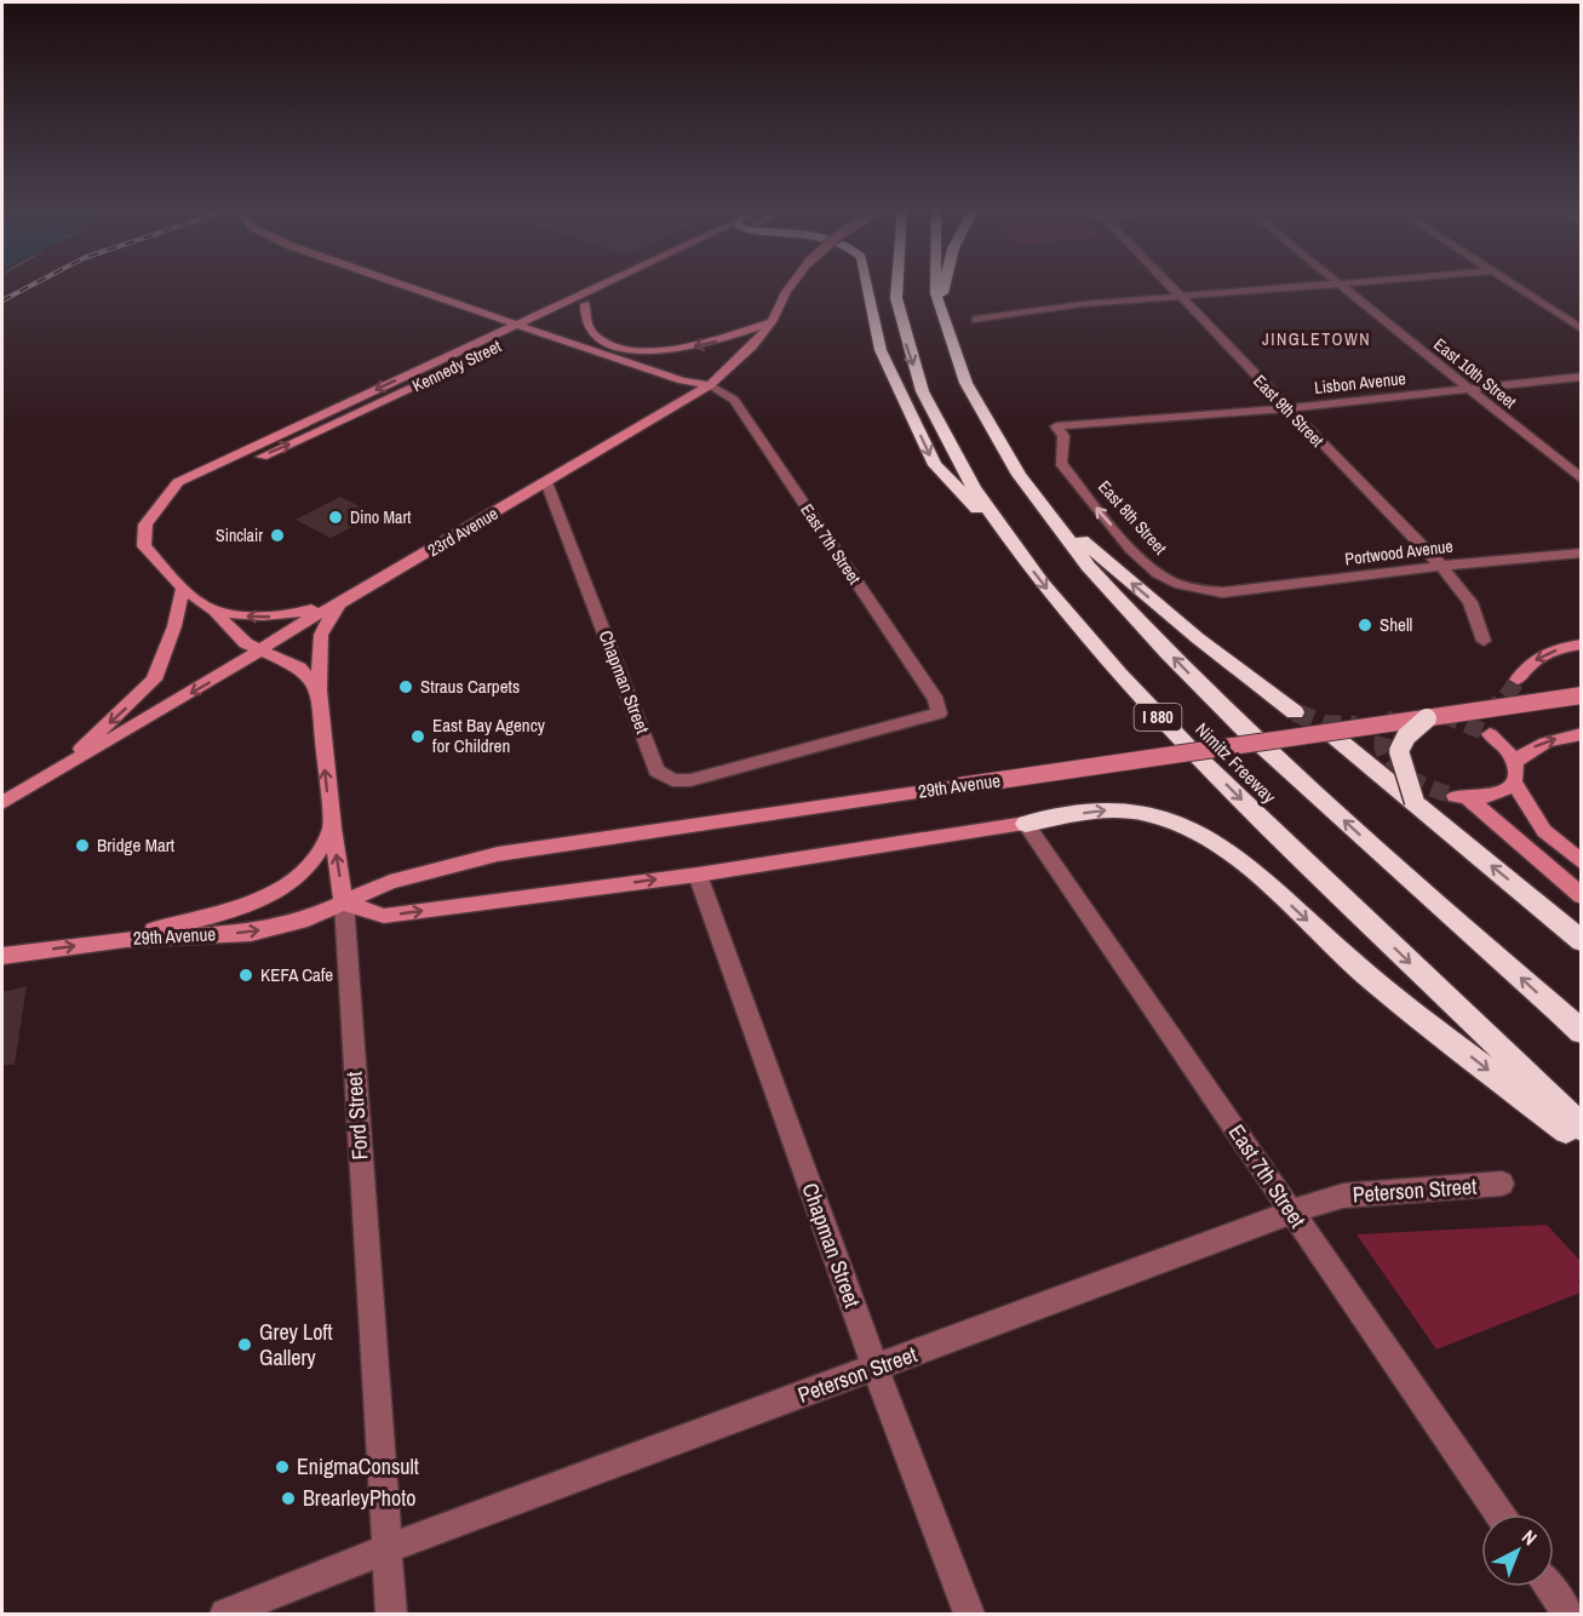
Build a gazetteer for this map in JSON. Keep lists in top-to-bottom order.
{
  "streets": {
    "highway": ["I 880", "Nimitz Freeway"],
    "main road": [
      "Kennedy Street",
      "23rd Avenue",
      "East 7th Street",
      "29th Avenue",
      "Ford Street"
    ],
    "street": [
      "East 10th Street",
      "Lisbon Avenue",
      "East 9th Street",
      "East 8th Street",
      "Portwood Avenue",
      "Chapman Street",
      "Peterson Street"
    ]
  },
  "crossings": [
    ["Kennedy Street", "23rd Avenue"],
    ["Kennedy Street", "East 7th Street"],
    ["East 10th Street", "Lisbon Avenue"],
    ["Lisbon Avenue", "East 9th Street"],
    ["Lisbon Avenue", "East 8th Street"],
    ["East 9th Street", "Portwood Avenue"],
    ["East 8th Street", "Portwood Avenue"],
    ["23rd Avenue", "East 7th Street"],
    ["23rd Avenue", "Chapman Street"],
    ["23rd Avenue", "Ford Street"],
    ["East 7th Street", "Chapman Street"],
    ["East 7th Street", "Peterson Street"],
    ["Chapman Street", "Peterson Street"],
    ["29th Avenue", "Ford Street"],
    ["Ford Street", "Peterson Street"]
  ],
  "one_way": ["East 8th Street"],
  "districts": ["JINGLETOWN"],
  "places": [
    "Dino Mart",
    "Sinclair",
    "Shell",
    "Straus Carpets",
    "East Bay Agency for Children",
    "Bridge Mart",
    "KEFA Cafe",
    "Grey Loft Gallery",
    "EnigmaConsult",
    "BrearleyPhoto"
  ],
  "north": "top right"
}
